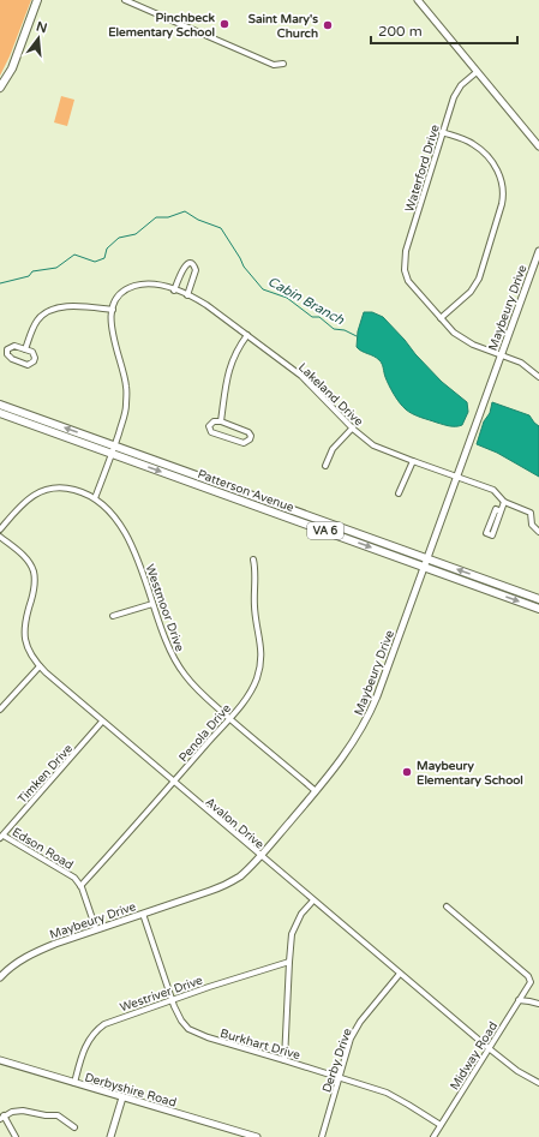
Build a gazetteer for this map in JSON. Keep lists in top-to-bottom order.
{
  "streets": {
    "main road": ["Patterson Avenue", "VA 6"],
    "street": [
      "Waterford Drive",
      "Maybeury Drive",
      "Lakeland Drive",
      "Westmoor Drive",
      "Penola Drive",
      "Timken Drive",
      "Avalon Drive",
      "Edson Road",
      "Westriver Drive",
      "Burkhart Drive",
      "Midway Road",
      "Derby Drive",
      "Derbyshire Road"
    ]
  },
  "crossings": [
    ["Maybeury Drive", "Lakeland Drive"],
    ["Maybeury Drive", "Patterson Avenue"],
    ["Maybeury Drive", "Westmoor Drive"],
    ["Maybeury Drive", "Avalon Drive"],
    ["Maybeury Drive", "Edson Road"],
    ["Maybeury Drive", "Burkhart Drive"],
    ["Westmoor Drive", "Penola Drive"],
    ["Penola Drive", "Avalon Drive"],
    ["Penola Drive", "Edson Road"],
    ["Timken Drive", "Avalon Drive"],
    ["Timken Drive", "Edson Road"],
    ["Avalon Drive", "Midway Road"],
    ["Avalon Drive", "Derby Drive"],
    ["Westriver Drive", "Burkhart Drive"],
    ["Westriver Drive", "Derbyshire Road"],
    ["Burkhart Drive", "Midway Road"],
    ["Burkhart Drive", "Derby Drive"]
  ],
  "water": ["Cabin Branch"],
  "places": ["Pinchbeck Elementary School", "Saint Mary's Church", "Maybeury Elementary School"],
  "scale_bar": "200 m",
  "north": "top"
}
